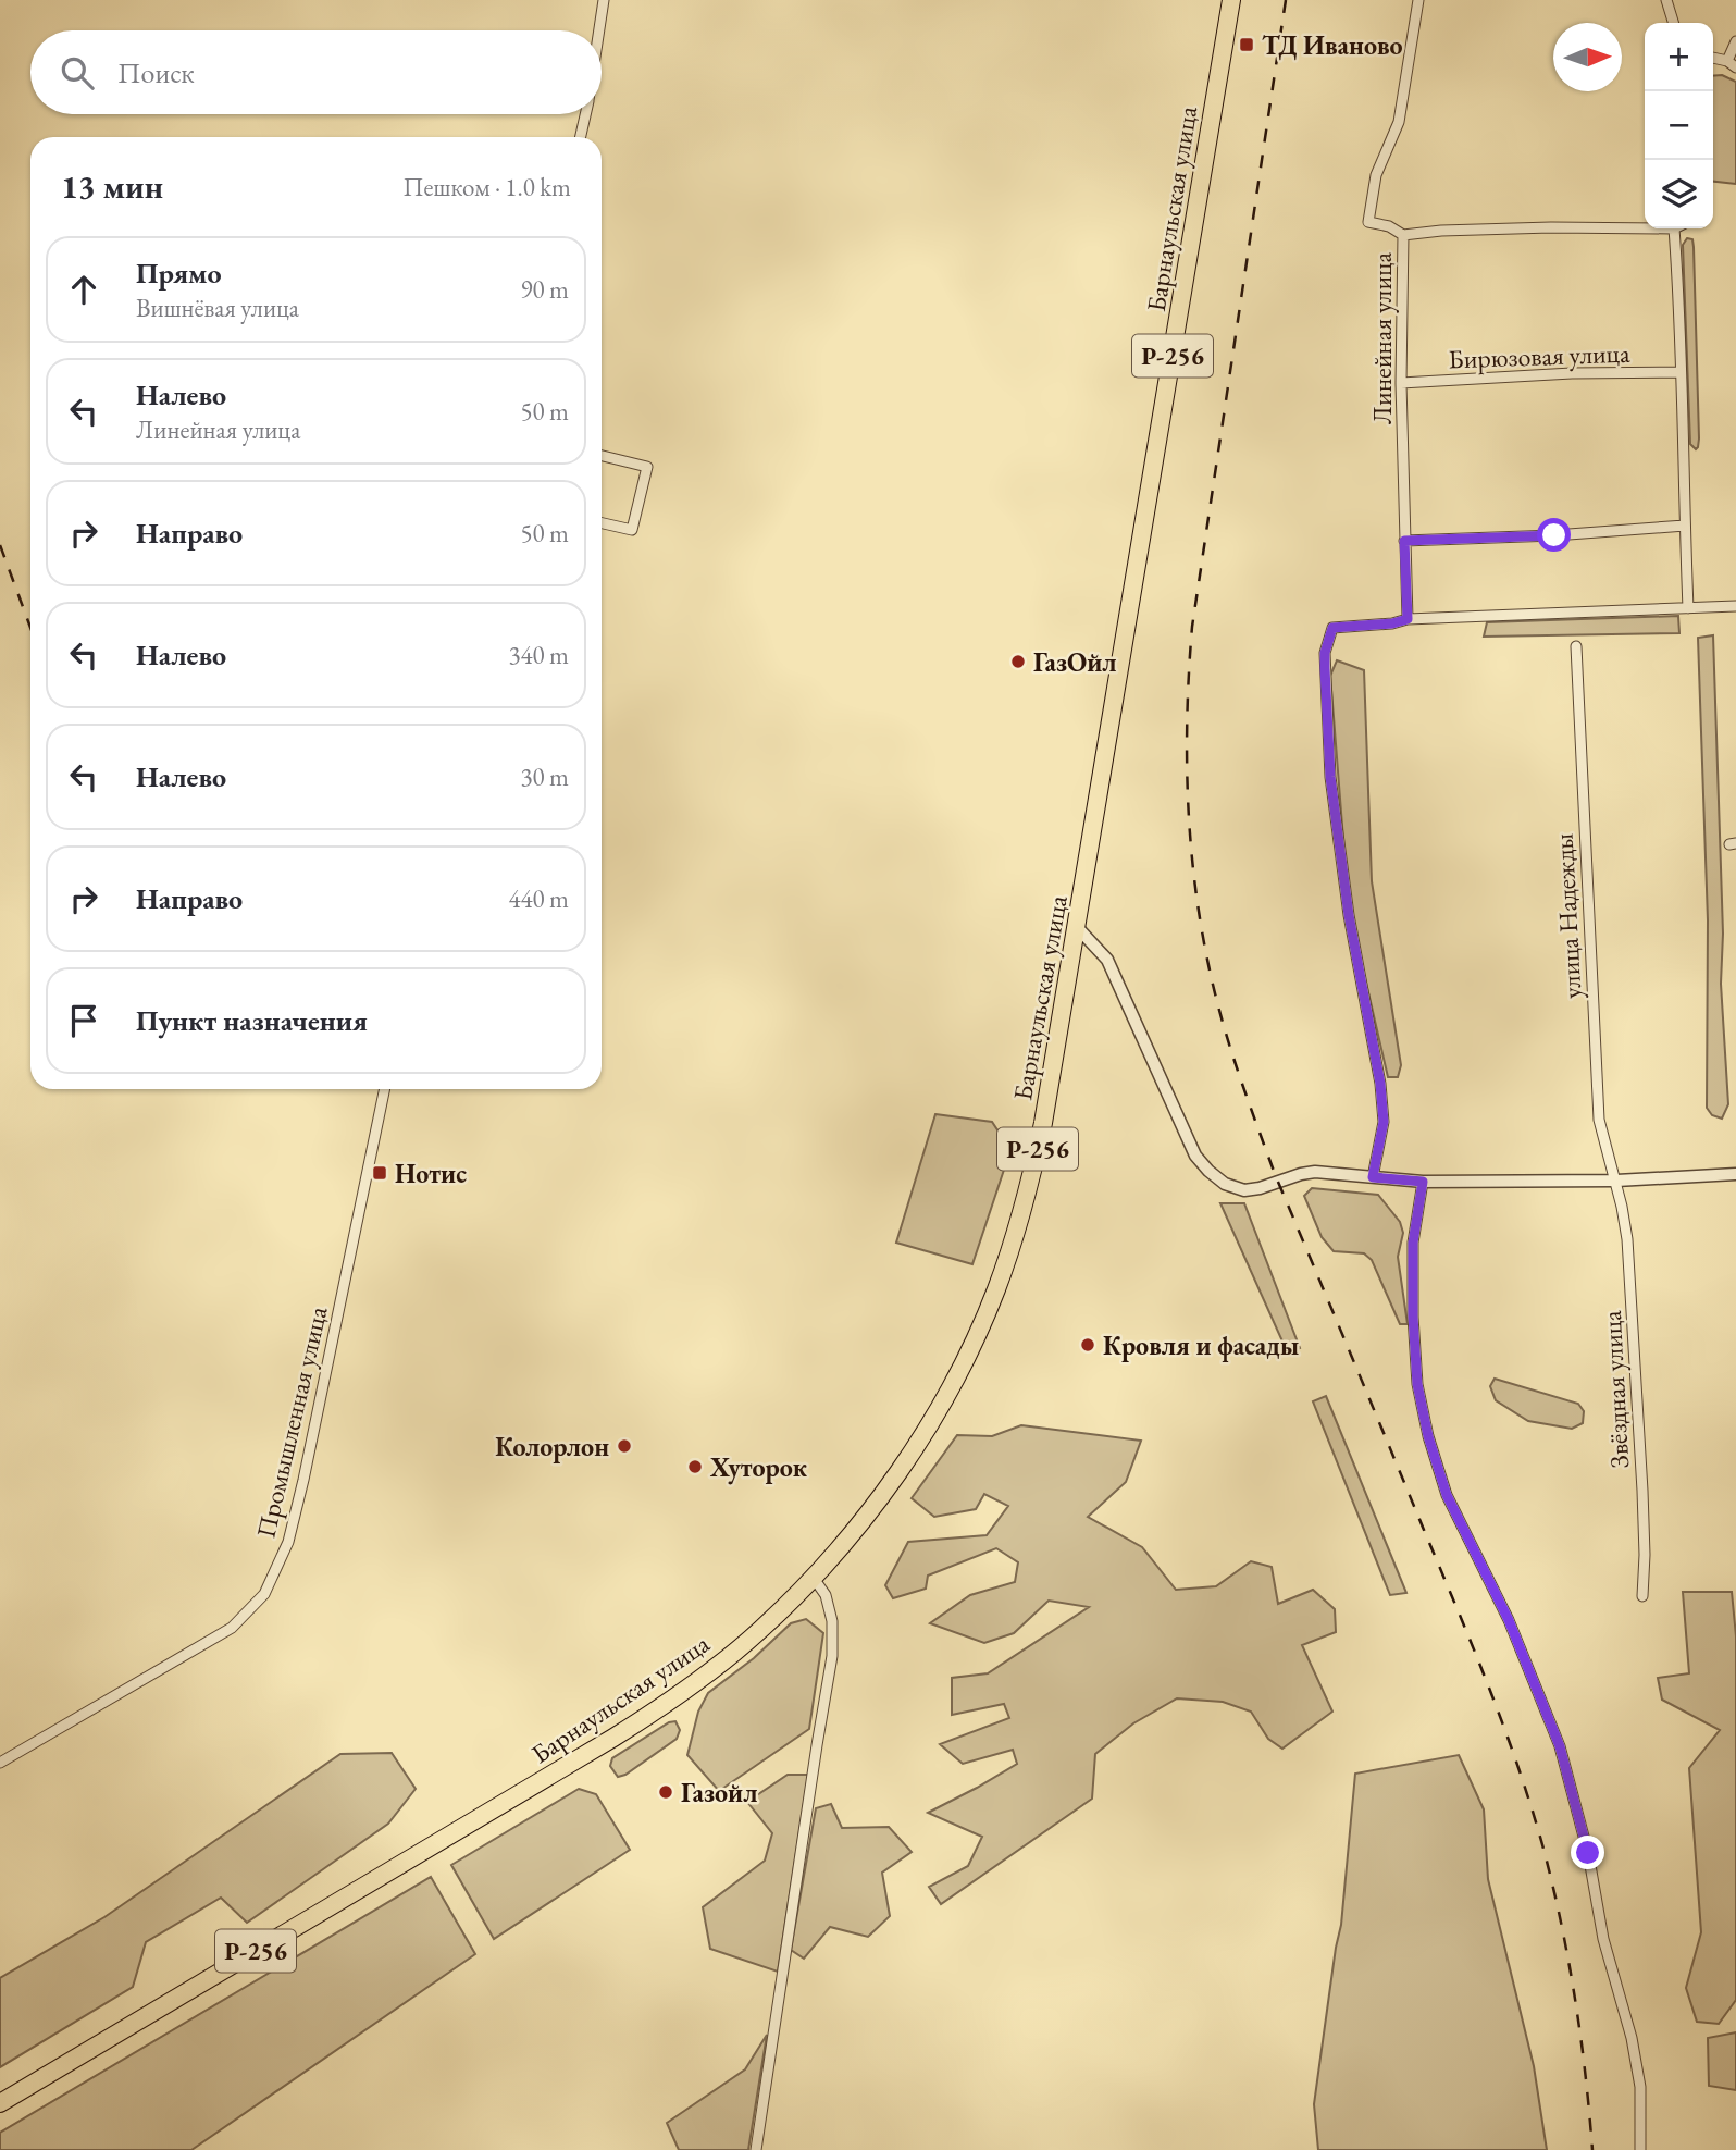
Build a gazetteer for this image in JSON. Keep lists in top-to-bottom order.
{
  "streets": {
    "highway": ["Барнаульская улица", "Р-256"],
    "street": [
      "Линейная улица",
      "Бирюзовая улица",
      "улица Надежды",
      "Звёздная улица",
      "Промышленная улица"
    ]
  },
  "crossings": [
    ["Линейная улица", "Бирюзовая улица"],
    ["улица Надежды", "Звёздная улица"]
  ],
  "places": {
    "transit": ["ТД Иваново", "Нотис"],
    "other": [
      "ГазОйл",
      "Кровля и фасады",
      "Колорлон",
      "Хуторок",
      "Газойл"
    ]
  },
  "north": "right",
  "page": {
    "map_buttons": ["+", "−"],
    "search": "Поиск",
    "heading": ["13 мин", "Пешком · 1.0 km"],
    "list": [
      ["Прямо", "Вишнёвая улица", "90 m"],
      ["Налево", "Линейная улица", "50 m"],
      ["Направо", "50 m"],
      ["Налево", "340 m"],
      ["Налево", "30 m"],
      ["Направо", "440 m"],
      "Пункт назначения"
    ]
  }
}
